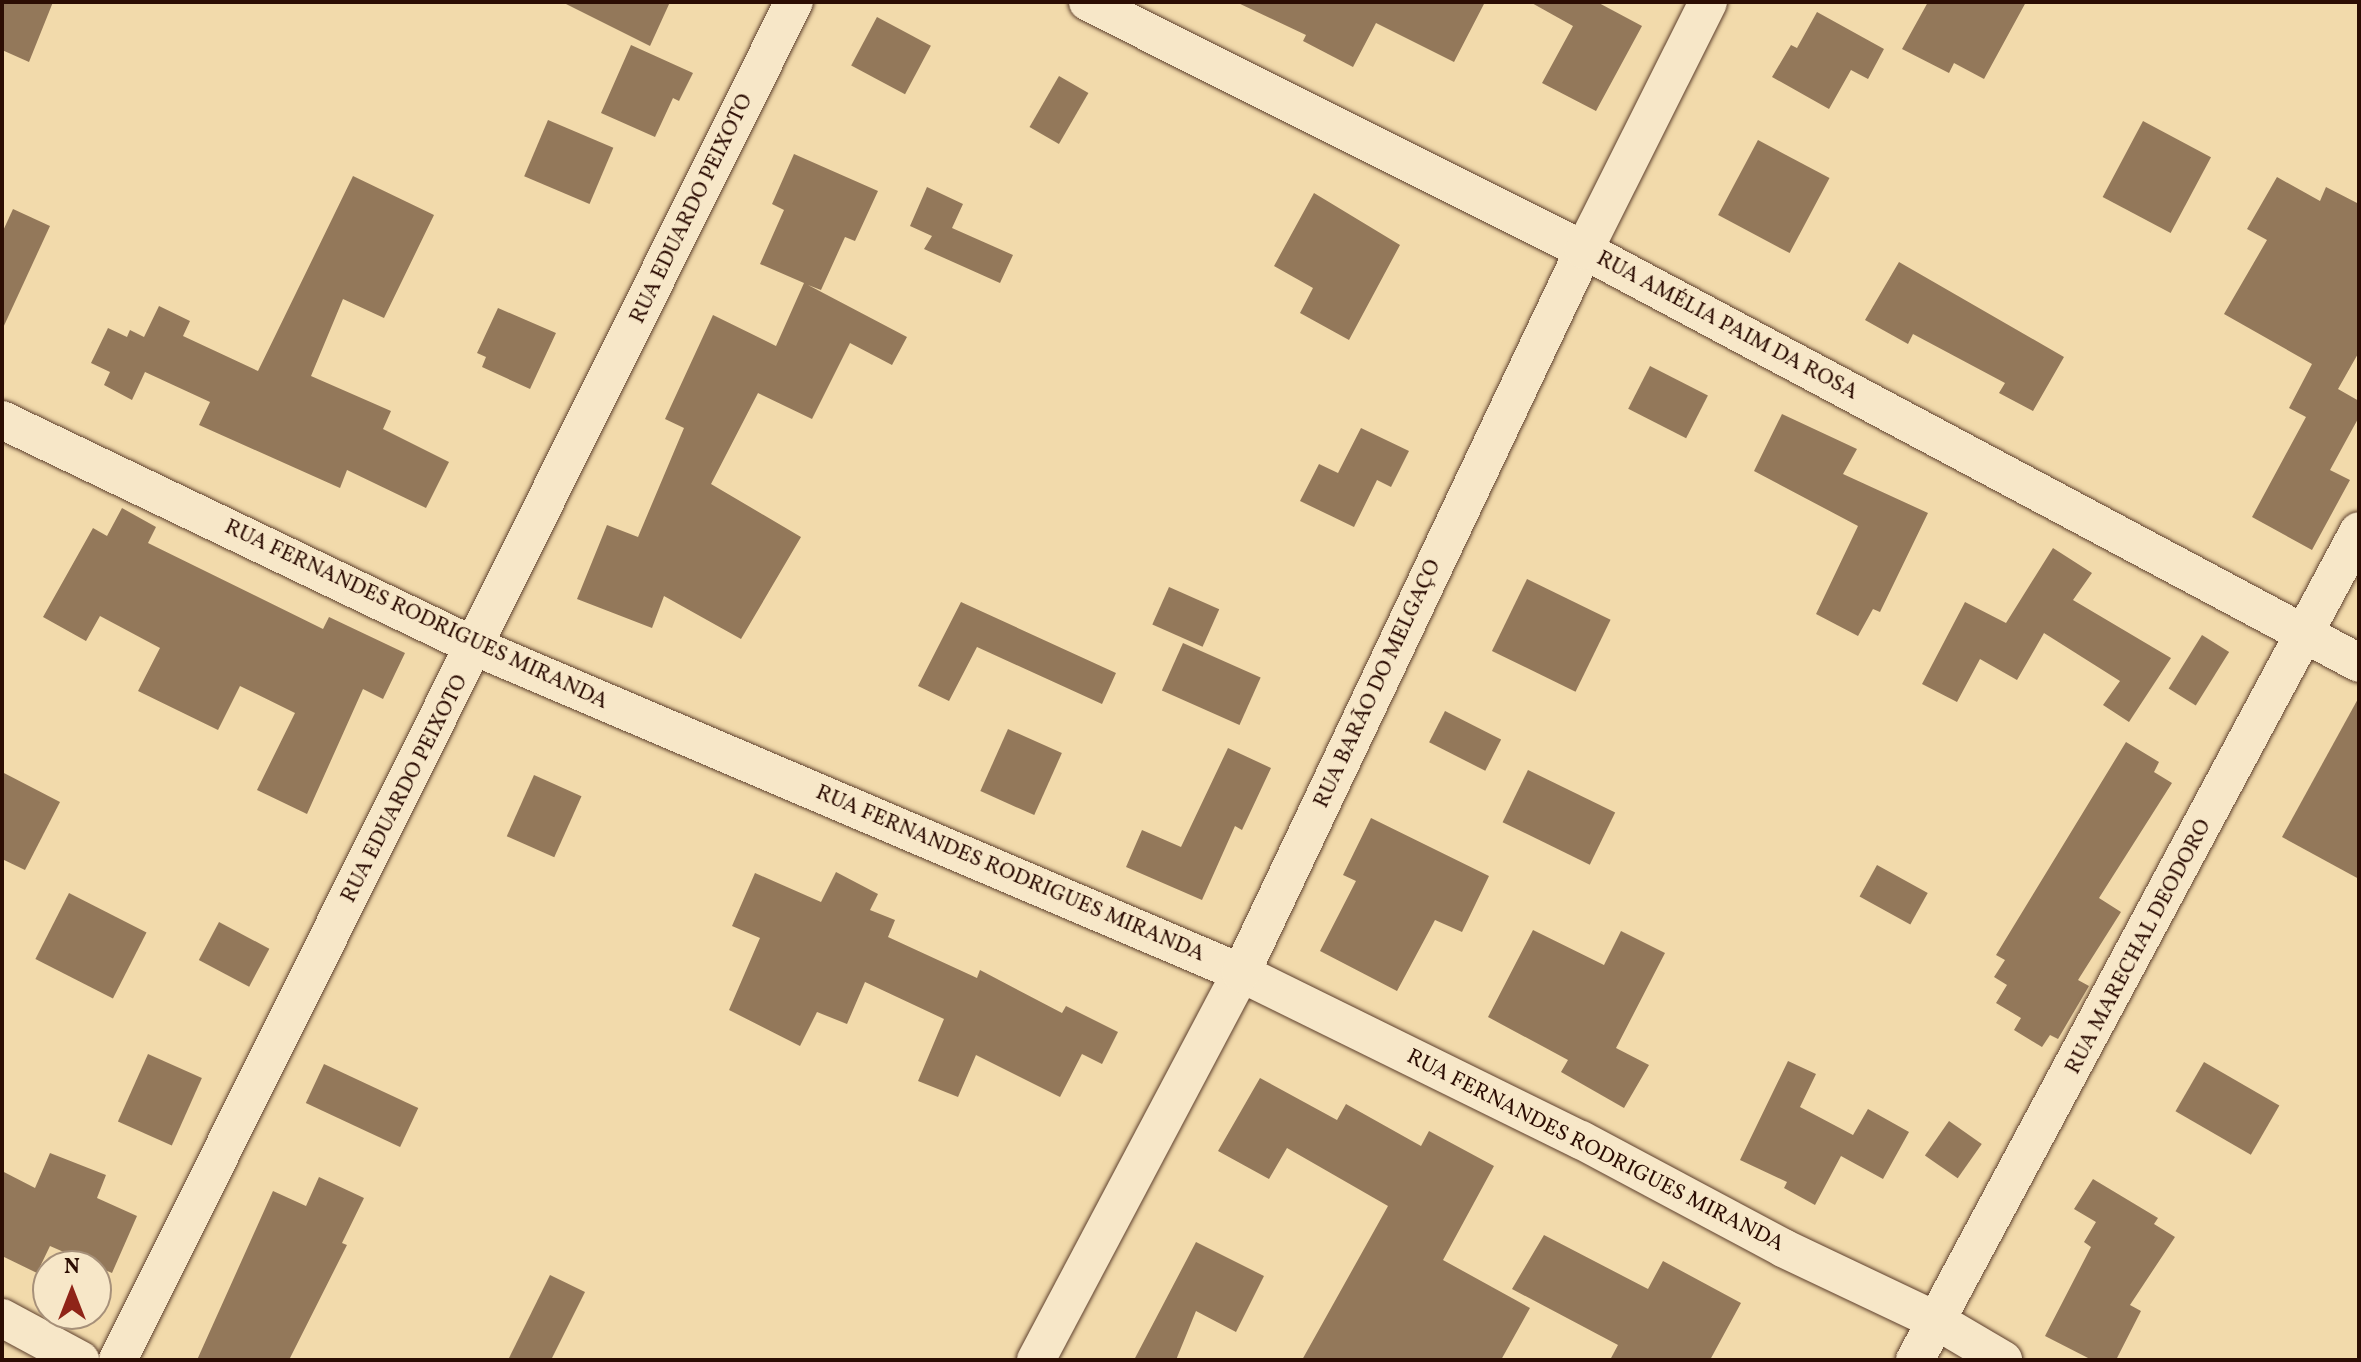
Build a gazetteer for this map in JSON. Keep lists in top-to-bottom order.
{
  "streets": {
    "street": [
      "RUA EDUARDO PEIXOTO",
      "RUA AMÉLIA PAIM DA ROSA",
      "RUA FERNANDES RODRIGUES MIRANDA",
      "RUA BARÃO DO MELGAÇO",
      "RUA MARECHAL DEODORO"
    ]
  },
  "crossings": [
    ["RUA EDUARDO PEIXOTO", "RUA FERNANDES RODRIGUES MIRANDA"],
    ["RUA AMÉLIA PAIM DA ROSA", "RUA BARÃO DO MELGAÇO"],
    ["RUA AMÉLIA PAIM DA ROSA", "RUA MARECHAL DEODORO"],
    ["RUA FERNANDES RODRIGUES MIRANDA", "RUA BARÃO DO MELGAÇO"],
    ["RUA FERNANDES RODRIGUES MIRANDA", "RUA MARECHAL DEODORO"]
  ],
  "north": "top"
}
